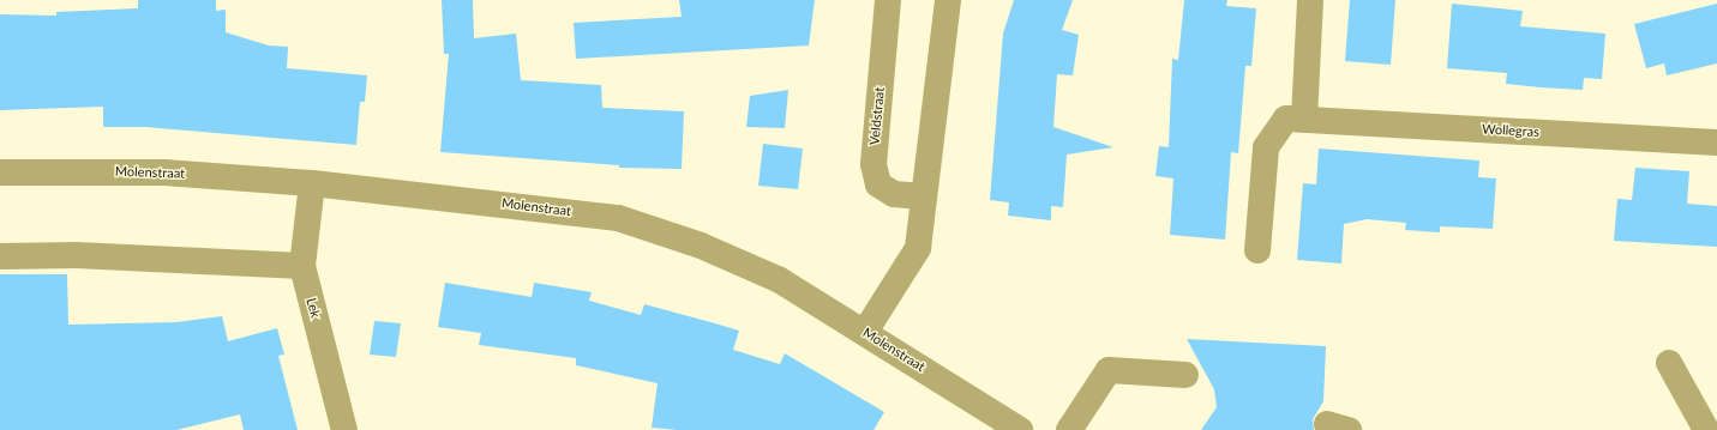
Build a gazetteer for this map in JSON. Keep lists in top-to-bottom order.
{
  "streets": {
    "street": [
      "Veldstraat",
      "Wollegras",
      "Molenstraat",
      "Lek"
    ]
  },
  "crossings": [
    ["Molenstraat", "Lek"]
  ]
}
